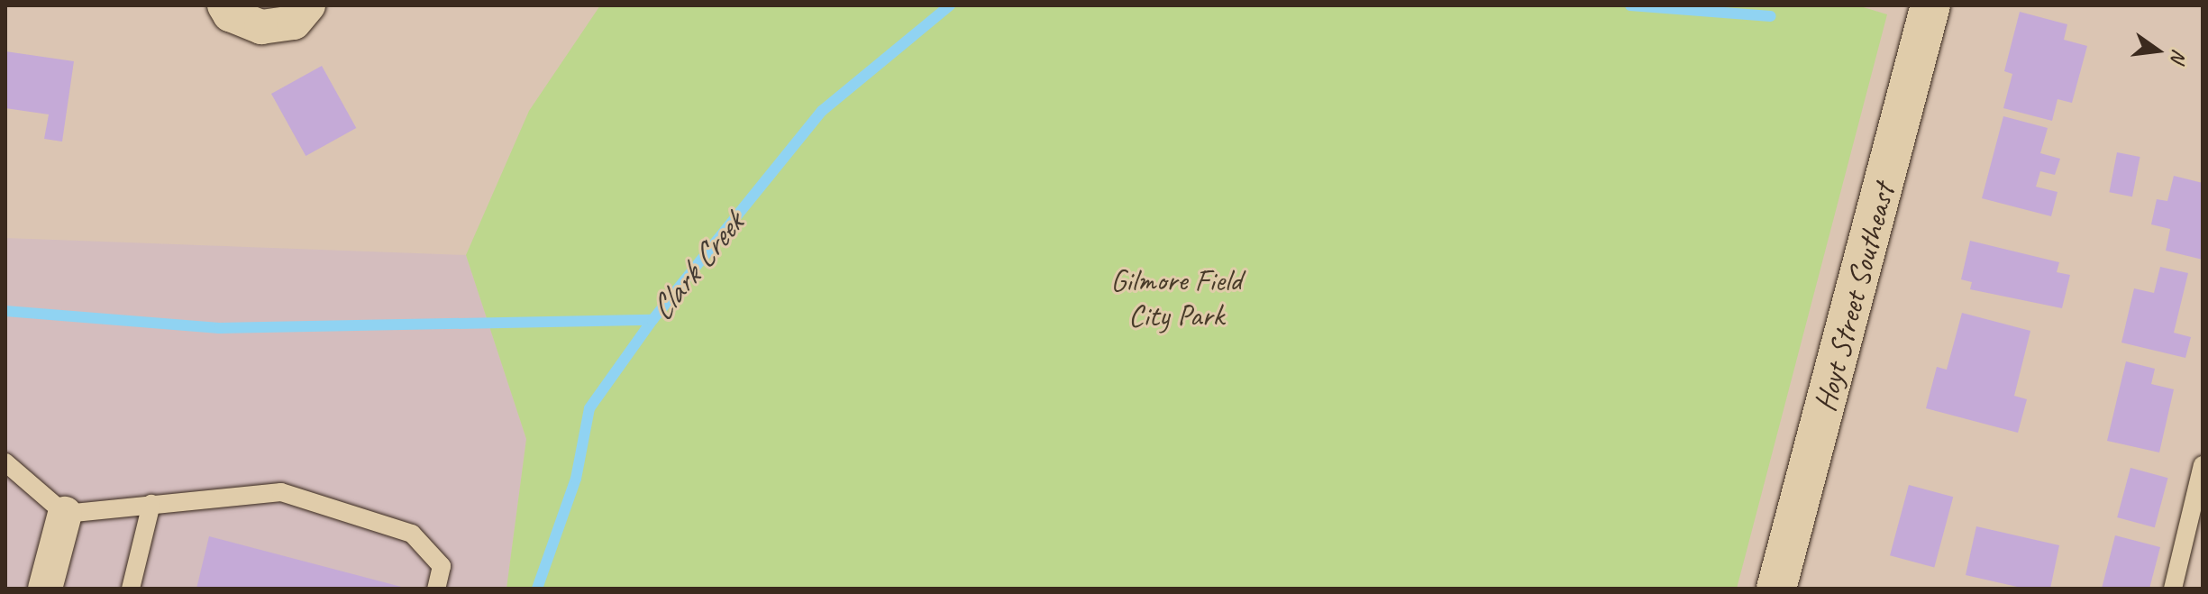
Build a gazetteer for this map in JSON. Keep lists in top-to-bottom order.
{
  "streets": {
    "street": ["Hoyt Street Southeast"]
  },
  "water": ["Clark Creek"],
  "parks": ["Gilmore Field City Park"],
  "north": "right"
}
